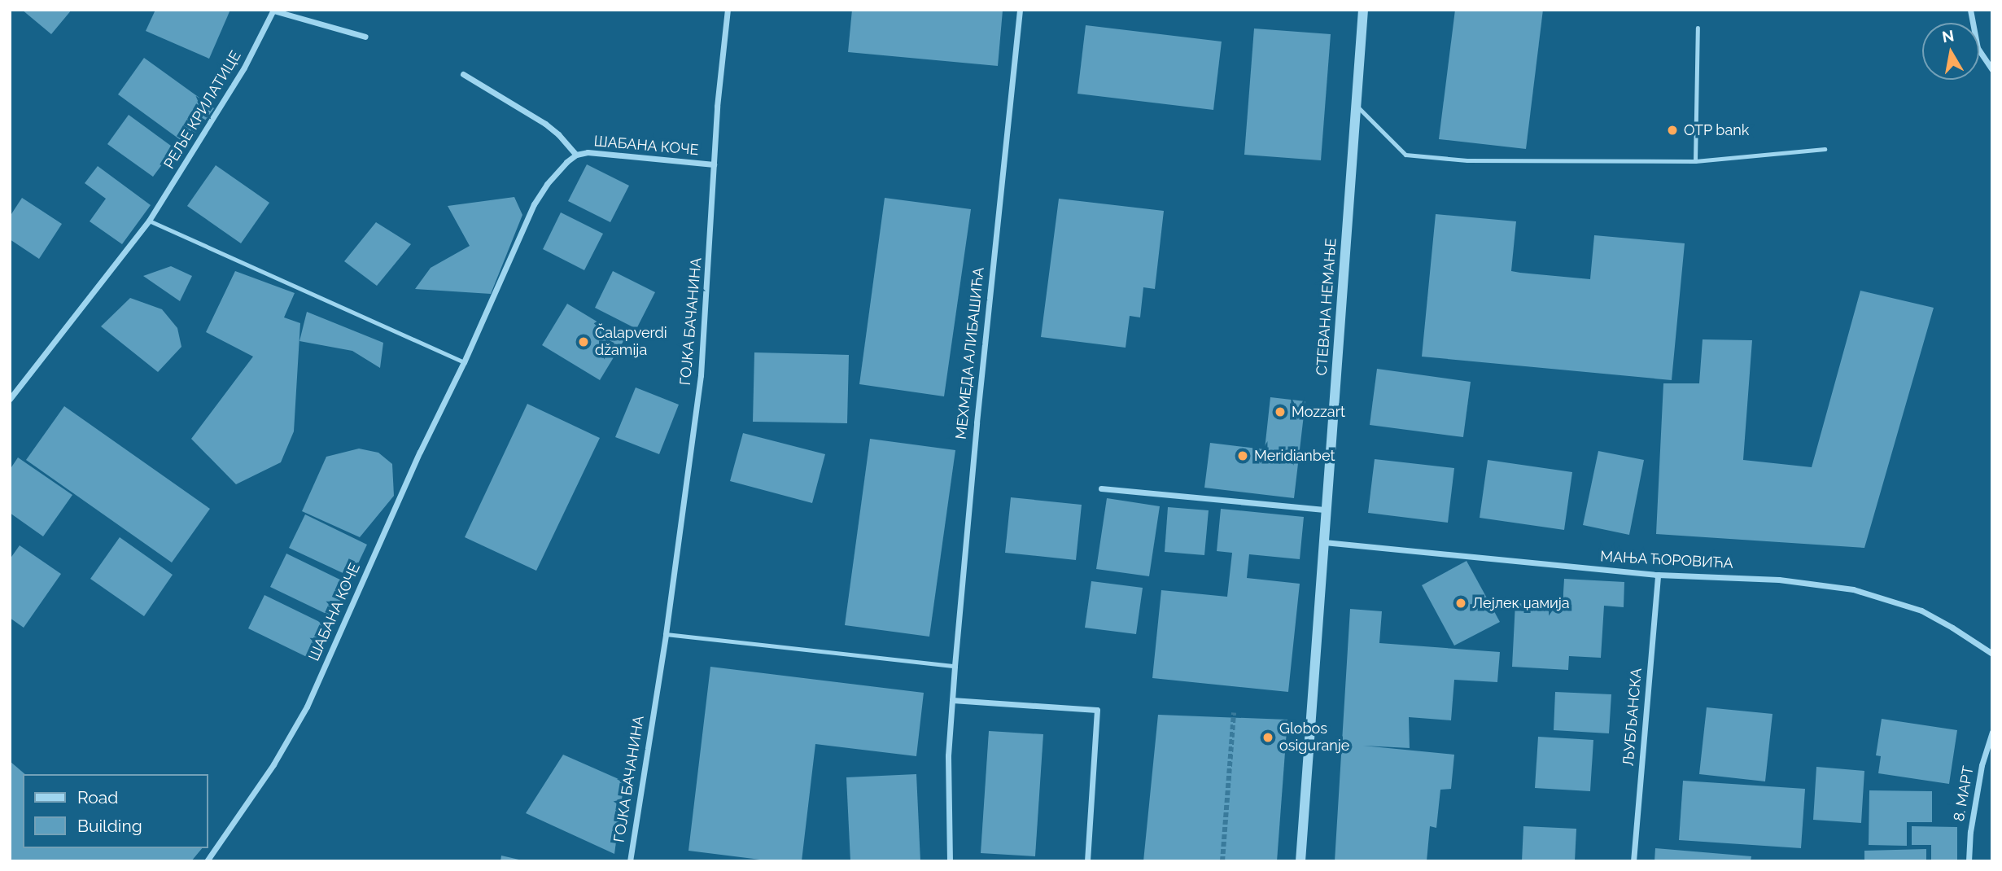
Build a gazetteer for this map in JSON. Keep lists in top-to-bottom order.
{
  "streets": {
    "street": [
      "РЕЉЕ КРИЛАТИЦЕ",
      "ШАБАНА КОЧЕ",
      "СТЕВАНА НЕМАЊЕ",
      "ГОЈКА БАЧАНИНА",
      "МЕХМЕДА АЛИБАШИЋА",
      "МАЊА ЋОРОВИЋА",
      "ЉУБЉАНСКА",
      "8. МАРТ"
    ]
  },
  "crossings": [
    ["ШАБАНА КОЧЕ", "ГОЈКА БАЧАНИНА"],
    ["СТЕВАНА НЕМАЊЕ", "МАЊА ЋОРОВИЋА"],
    ["МАЊА ЋОРОВИЋА", "ЉУБЉАНСКА"]
  ],
  "places": [
    "OTP bank",
    "Čalapverdi džamija",
    "Mozzart",
    "Meridianbet",
    "Лејлек џамија",
    "Globos osiguranje"
  ],
  "legend": ["Road", "Building"],
  "north": "top"
}
